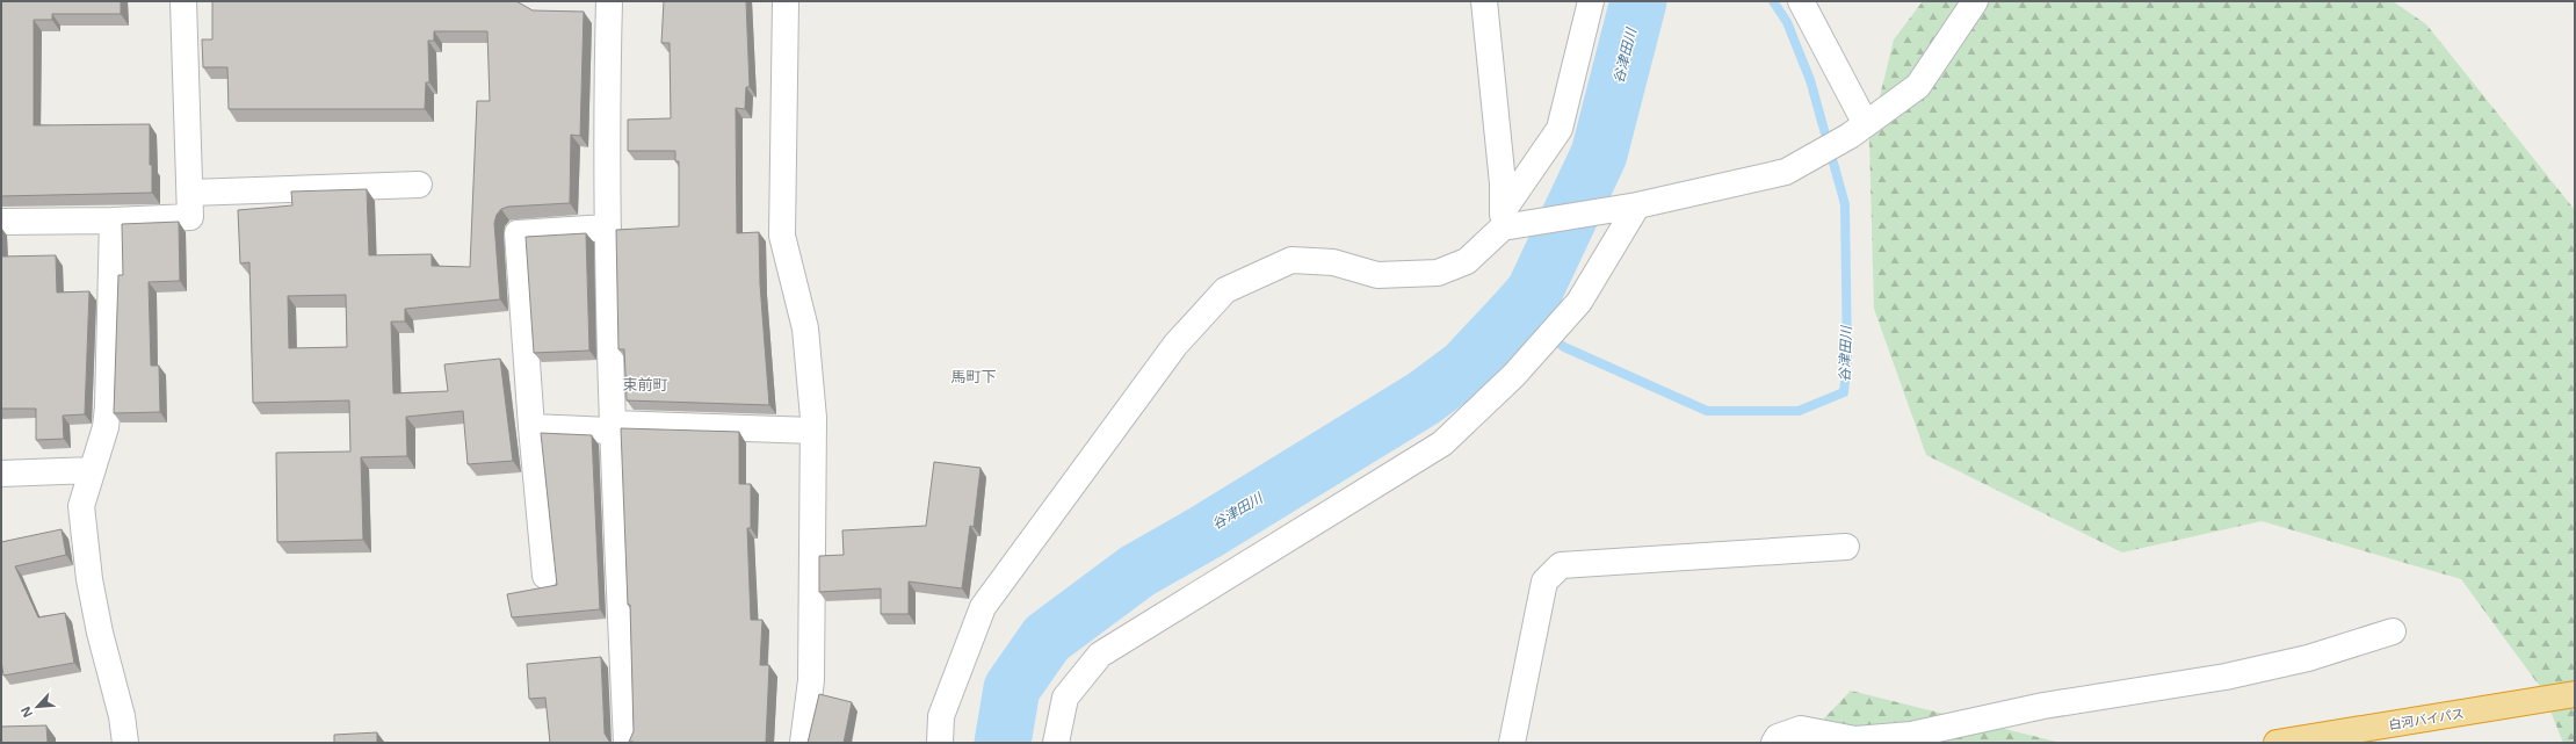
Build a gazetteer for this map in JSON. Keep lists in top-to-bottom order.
{
  "streets": {
    "highway": ["白河バイパス"]
  },
  "districts": ["馬町下", "束前町"],
  "water": ["谷津田川"],
  "north": "bottom left"
}
